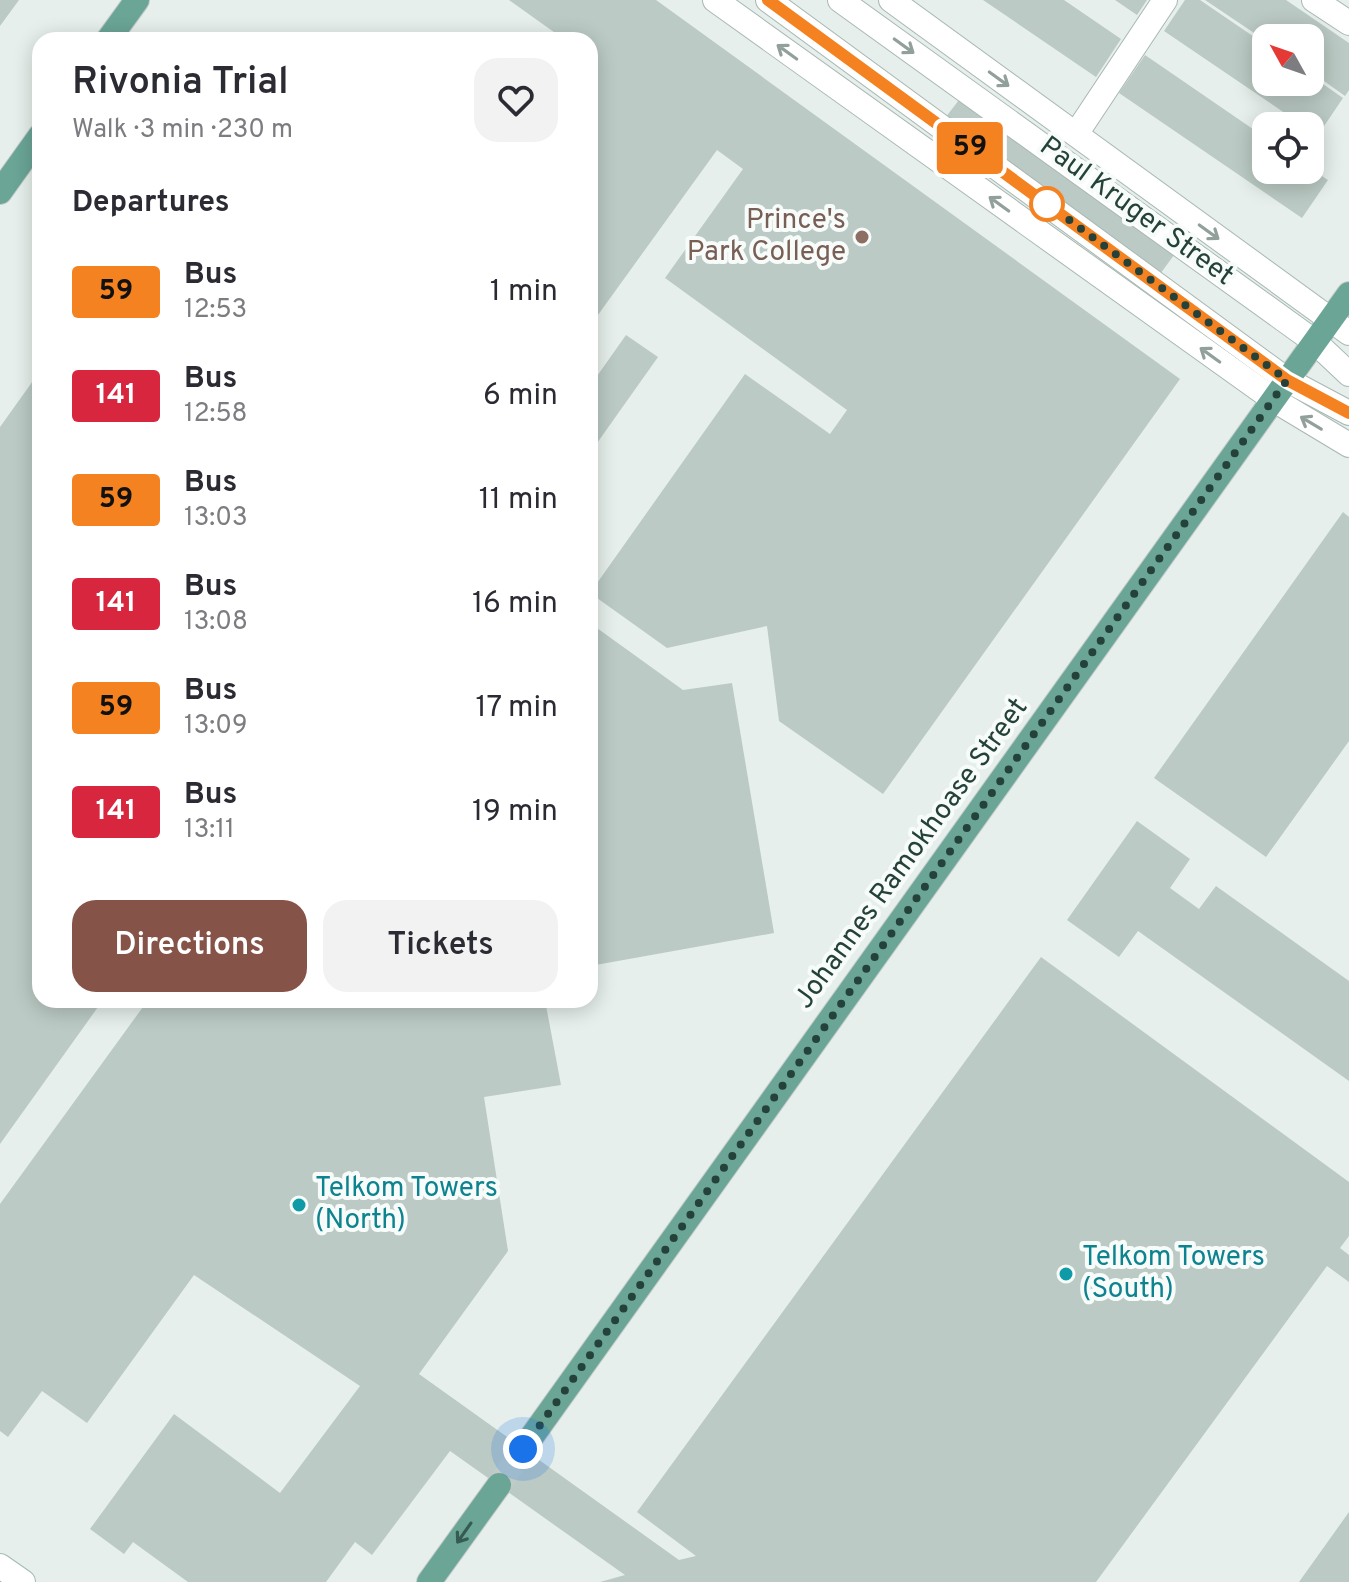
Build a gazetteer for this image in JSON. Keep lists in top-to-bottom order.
{
  "streets": {
    "main road": ["Johannes Ramokhoase Street"],
    "street": ["Paul Kruger Street"]
  },
  "crossings": [
    ["Paul Kruger Street", "Johannes Ramokhoase Street"]
  ],
  "places": ["Prince's Park College", "Telkom Towers (North)", "Telkom Towers (South)"],
  "lines": ["bus line 59"],
  "north": "top left",
  "page": {
    "on_map": "59",
    "heading": [
      ["Rivonia Trial", "Walk · 3 min · 230 m"],
      "Departures"
    ],
    "list": [
      {
        "mark": "59",
        "name": "Bus",
        "note": "12:53",
        "value": "1 min"
      },
      {
        "mark": "141",
        "name": "Bus",
        "note": "12:58",
        "value": "6 min"
      },
      {
        "mark": "59",
        "name": "Bus",
        "note": "13:03",
        "value": "11 min"
      },
      {
        "mark": "141",
        "name": "Bus",
        "note": "13:08",
        "value": "16 min"
      },
      {
        "mark": "59",
        "name": "Bus",
        "note": "13:09",
        "value": "17 min"
      },
      {
        "mark": "141",
        "name": "Bus",
        "note": "13:11",
        "value": "19 min"
      }
    ],
    "buttons": ["Directions", "Tickets"]
  }
}
